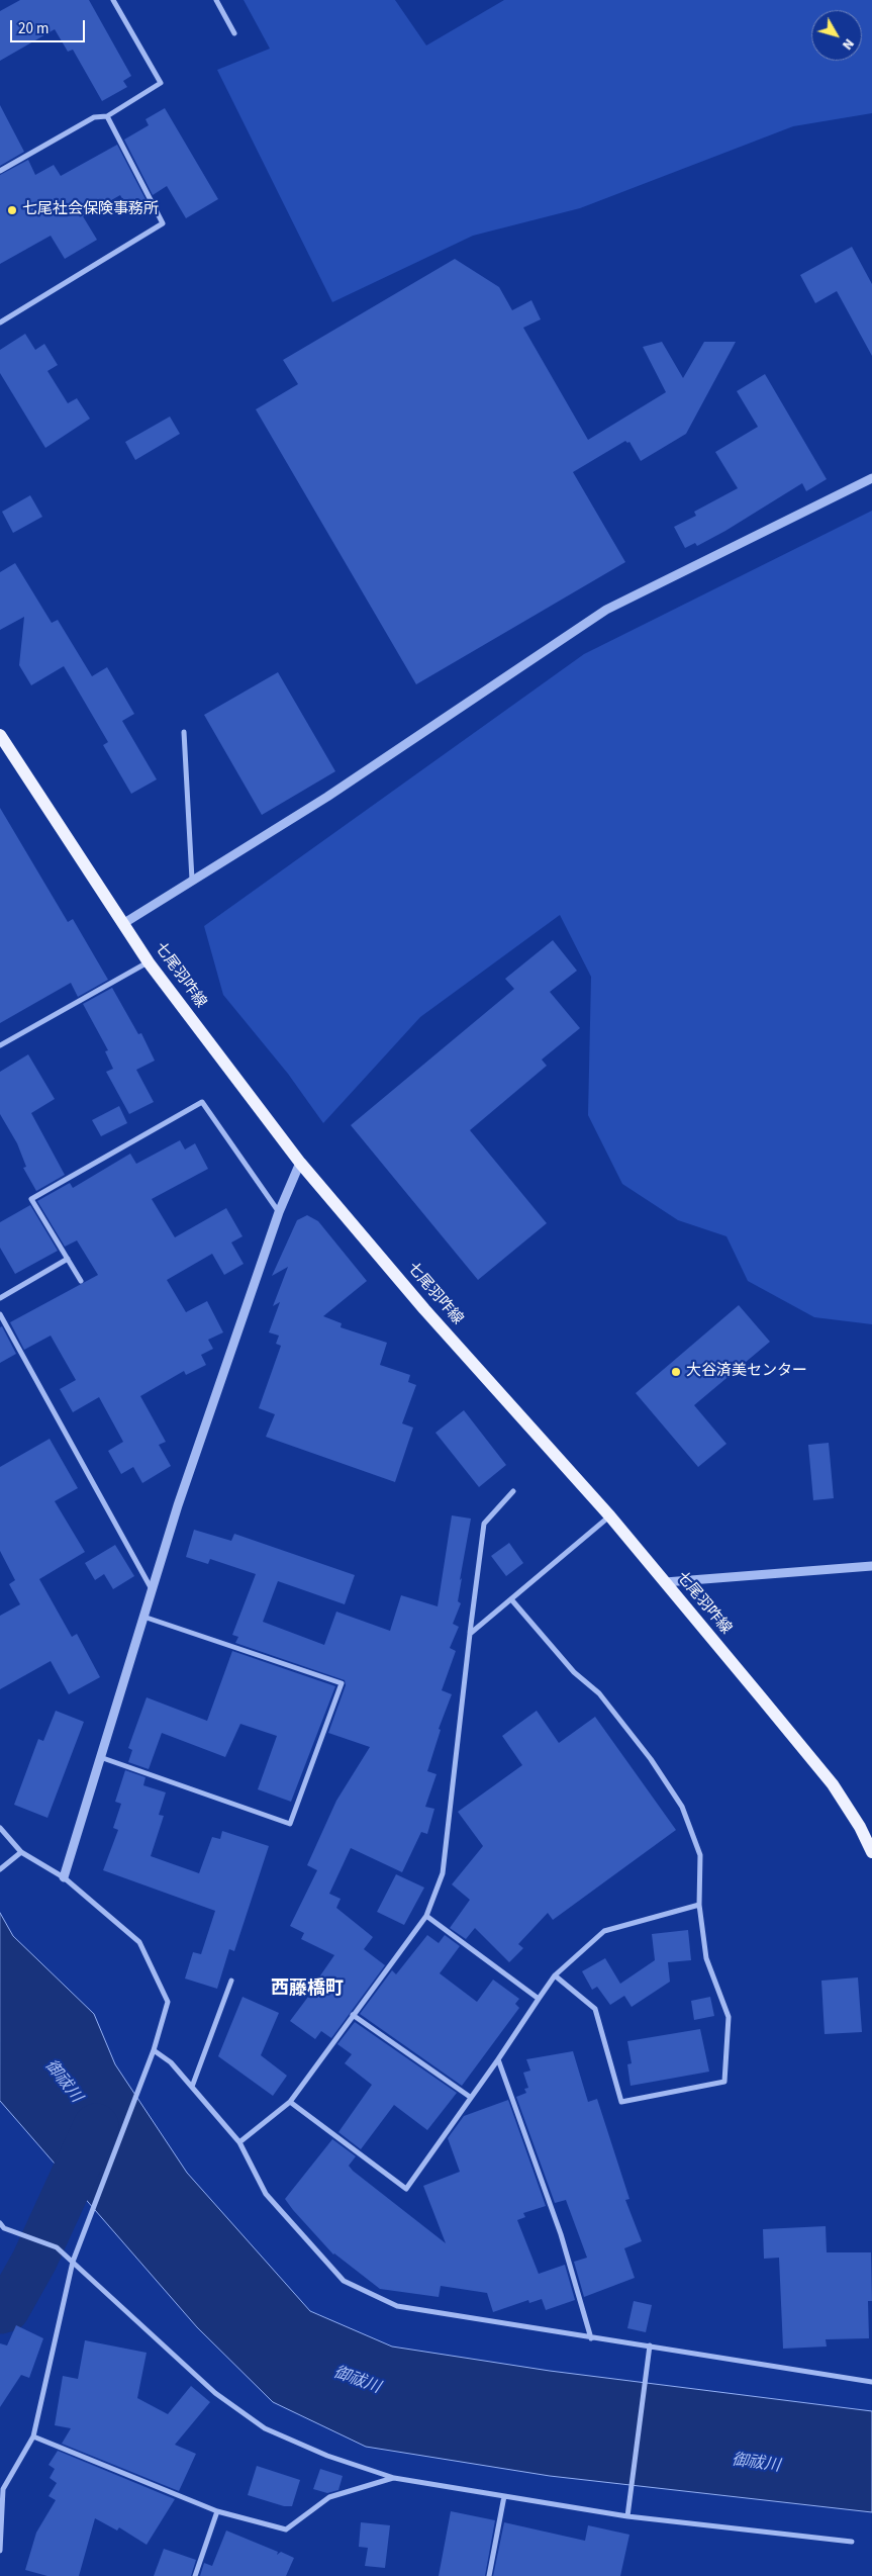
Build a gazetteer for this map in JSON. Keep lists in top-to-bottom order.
{
  "streets": {
    "main road": ["七尾羽咋線"]
  },
  "districts": ["西藤橋町"],
  "water": ["御祓川"],
  "places": ["七尾社会保険事務所", "大谷済美センター"],
  "scale_bar": "20 m",
  "north": "bottom right"
}
